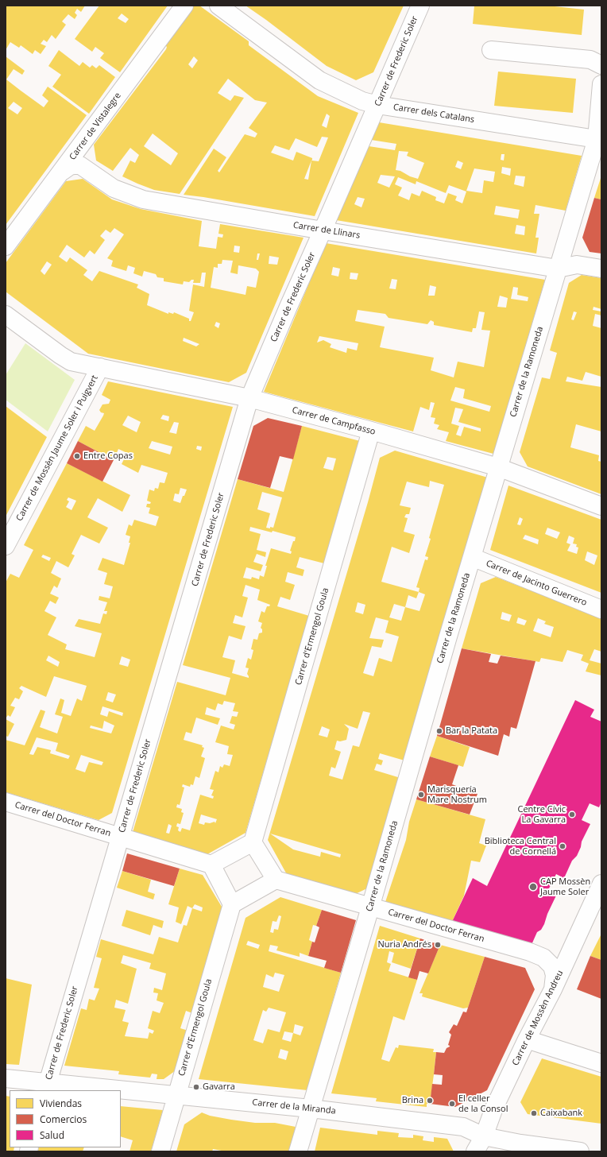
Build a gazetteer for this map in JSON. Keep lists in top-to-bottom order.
{
  "streets": {
    "street": [
      "Carrer de Frederic Soler",
      "Carrer dels Catalans",
      "Carrer de Vistalegre",
      "Carrer de Llinars",
      "Carrer de la Ramoneda",
      "Carrer de Campfasso",
      "Carrer de Mossèn Jaume Soler i Puigvert",
      "Carrer de Jacinto Guerrero",
      "Carrer d'Ermengol Goula",
      "Carrer del Doctor Ferran",
      "Carrer de Mossèn Andreu",
      "Carrer de la Miranda"
    ]
  },
  "crossings": [
    ["Carrer de Frederic Soler", "Carrer dels Catalans"],
    ["Carrer de Frederic Soler", "Carrer de Llinars"],
    ["Carrer de Frederic Soler", "Carrer de Campfasso"],
    ["Carrer de Frederic Soler", "Carrer del Doctor Ferran"],
    ["Carrer de Frederic Soler", "Carrer de la Miranda"],
    ["Carrer dels Catalans", "Carrer de la Ramoneda"],
    ["Carrer de Vistalegre", "Carrer de Llinars"],
    ["Carrer de Llinars", "Carrer de la Ramoneda"],
    ["Carrer de la Ramoneda", "Carrer de Campfasso"],
    ["Carrer de la Ramoneda", "Carrer de Jacinto Guerrero"],
    ["Carrer de la Ramoneda", "Carrer del Doctor Ferran"],
    ["Carrer de la Ramoneda", "Carrer de la Miranda"],
    ["Carrer de Campfasso", "Carrer de Mossèn Jaume Soler i Puigvert"],
    ["Carrer de Campfasso", "Carrer d'Ermengol Goula"],
    ["Carrer d'Ermengol Goula", "Carrer de la Miranda"],
    ["Carrer del Doctor Ferran", "Carrer de Mossèn Andreu"],
    ["Carrer de Mossèn Andreu", "Carrer de la Miranda"]
  ],
  "places": [
    "Entre Copas",
    "Bar la Patata",
    "Marisquería Mare Nostrum",
    "Centre Cívic La Gavarra",
    "Biblioteca Central de Cornellá",
    "CAP Mossèn Jaume Soler",
    "Nuria Andrés",
    "Gavarra",
    "Brina",
    "El celler de la Consol",
    "Caixabank"
  ],
  "legend": ["Viviendas", "Comercios", "Salud"]
}
